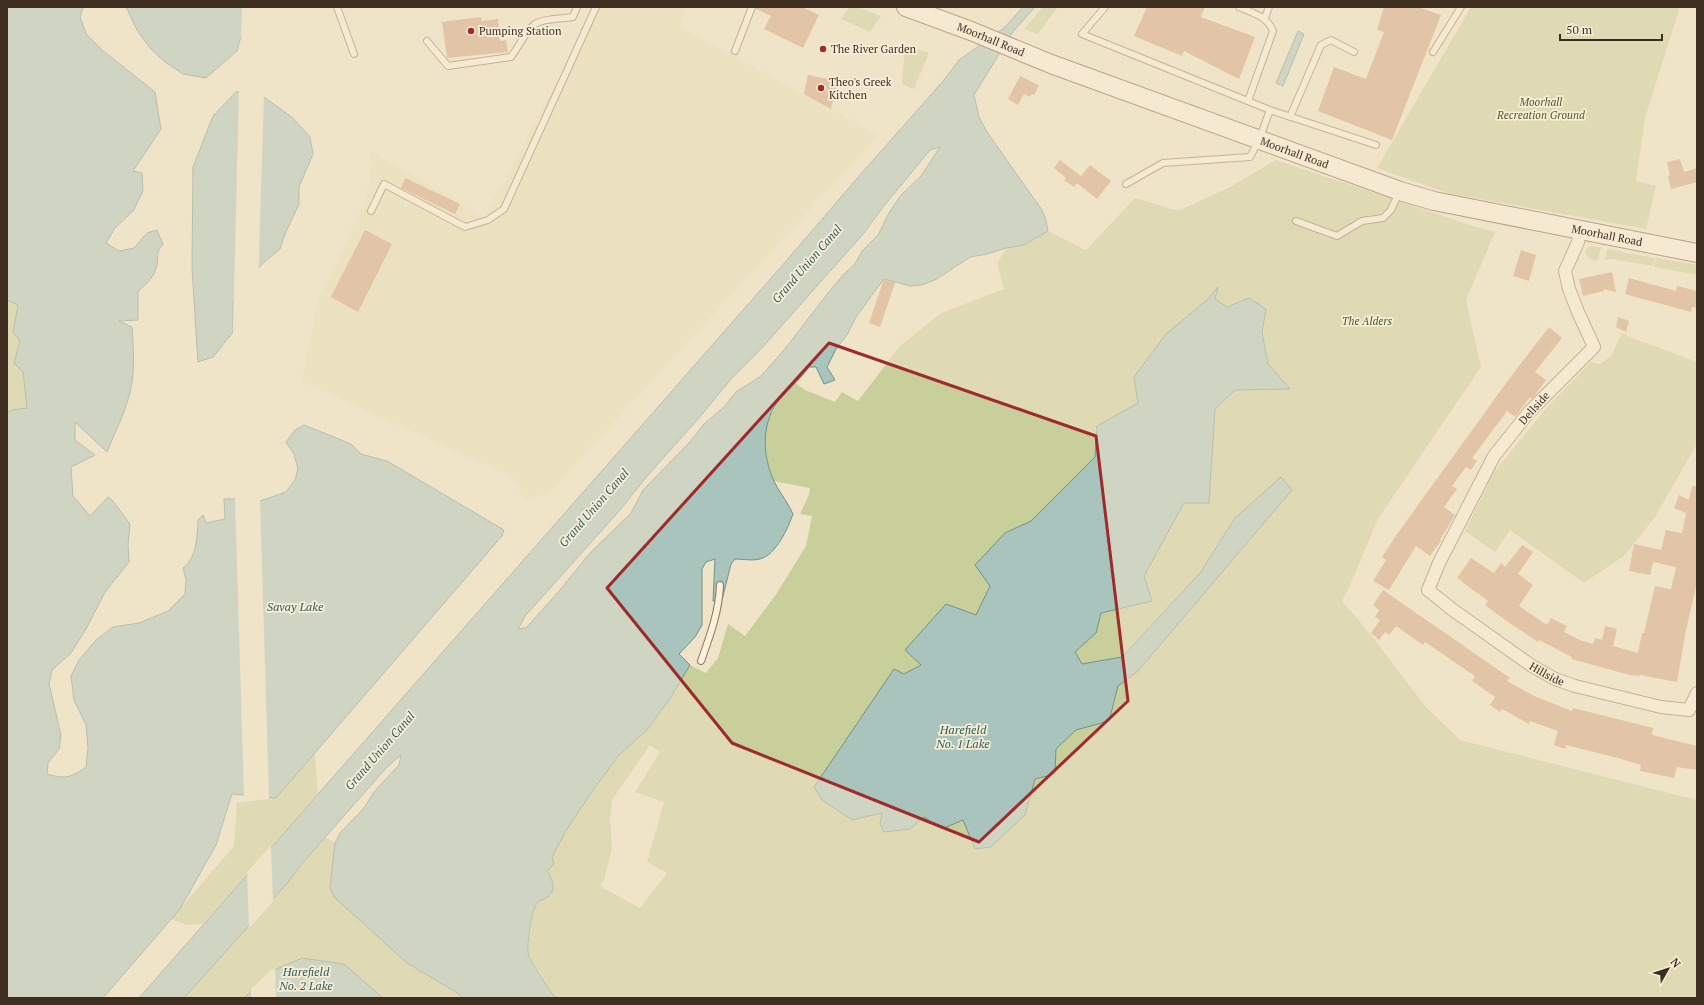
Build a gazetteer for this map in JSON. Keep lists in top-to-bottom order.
{
  "streets": {
    "street": ["Moorhall Road", "Dellside", "Hillside"]
  },
  "crossings": [
    ["Moorhall Road", "Dellside"],
    ["Dellside", "Hillside"]
  ],
  "water": [
    "Grand Union Canal",
    "Savay Lake",
    "Harefield No. 1 Lake",
    "Harefield No. 2 Lake"
  ],
  "parks": ["Moorhall Recreation Ground", "The Alders"],
  "places": ["Pumping Station", "The River Garden", "Theo's Greek Kitchen"],
  "scale_bar": "50 m",
  "north": "top right"
}
